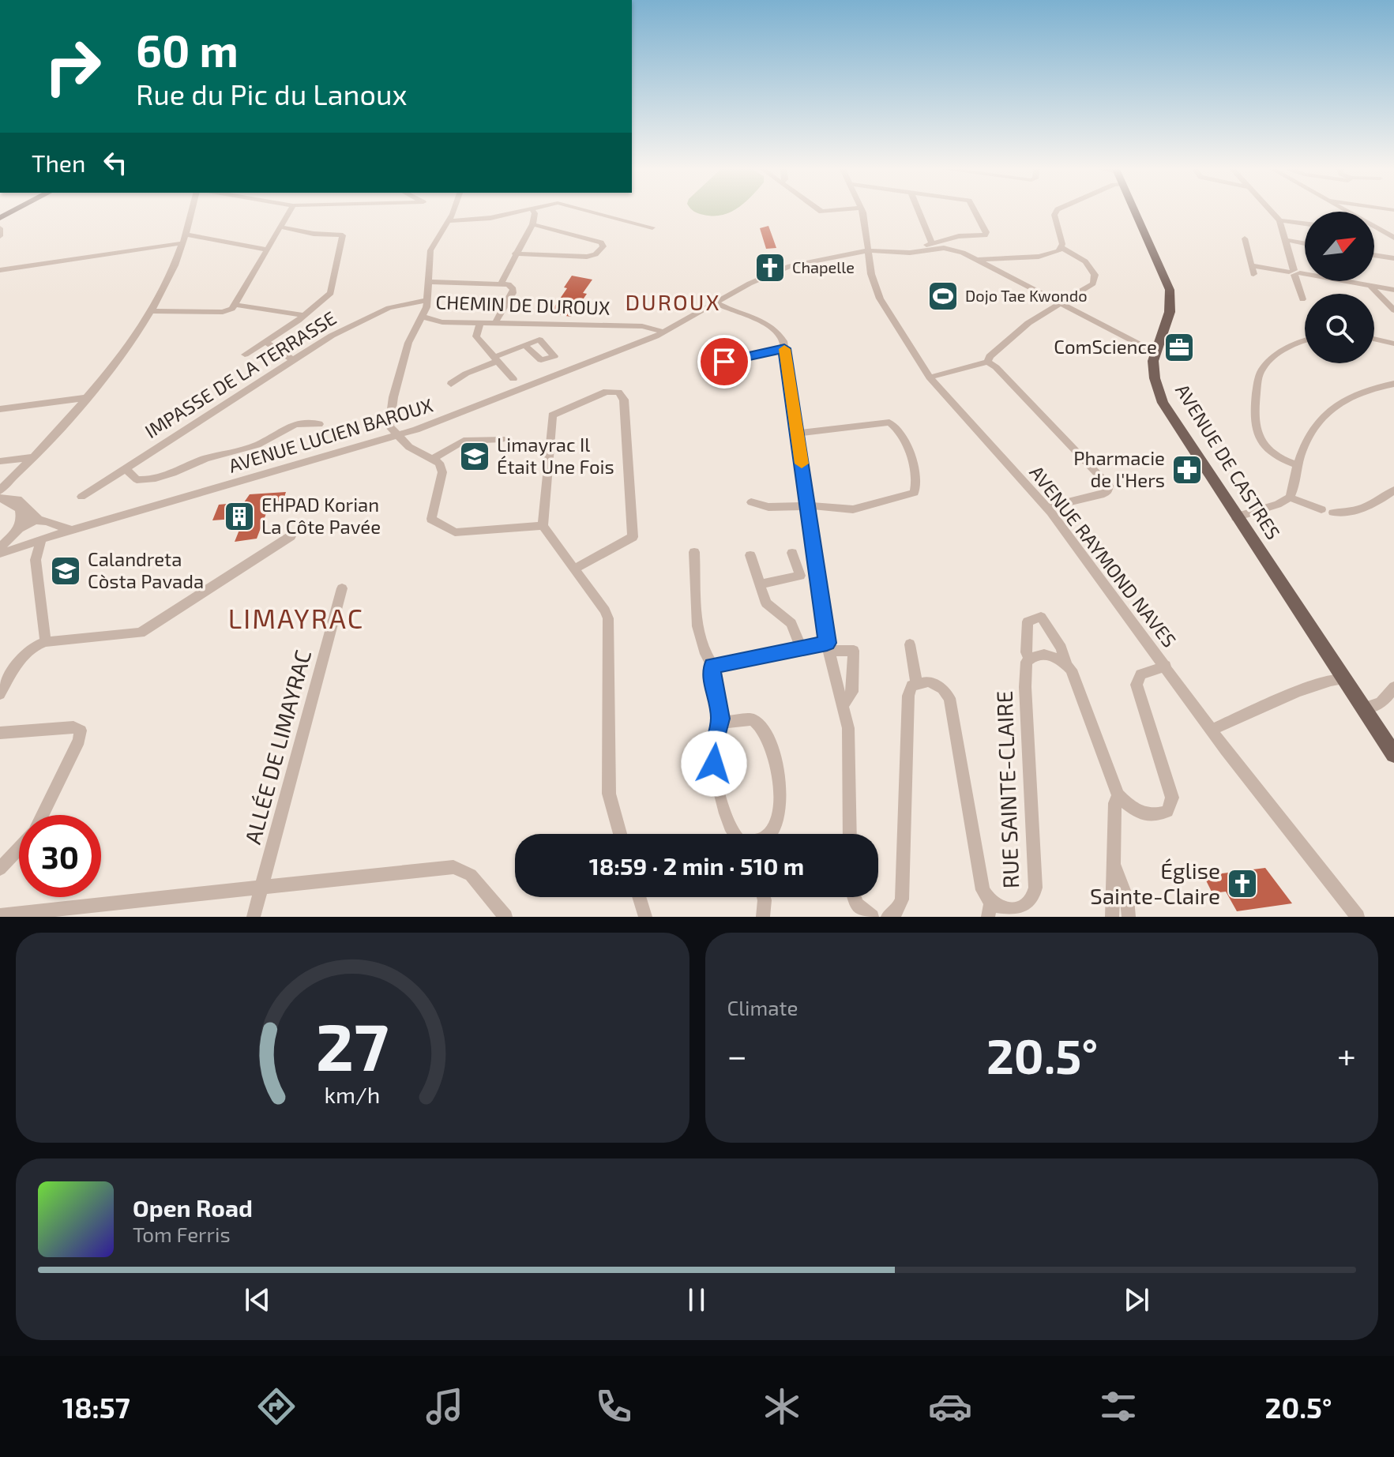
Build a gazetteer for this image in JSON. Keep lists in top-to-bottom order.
{
  "streets": {
    "main road": ["AVENUE DE CASTRES"],
    "street": [
      "CHEMIN DE DUROUX",
      "IMPASSE DE LA TERRASSE",
      "AVENUE LUCIEN BAROUX",
      "AVENUE RAYMOND NAVES",
      "ALLÉE DE LIMAYRAC",
      "RUE SAINTE-CLAIRE"
    ]
  },
  "crossings": [
    ["CHEMIN DE DUROUX", "AVENUE LUCIEN BAROUX"]
  ],
  "districts": ["DUROUX", "LIMAYRAC"],
  "places": {
    "church": ["Chapelle", "Église Sainte-Claire"],
    "sports": ["Dojo Tae Kwondo"],
    "office": ["ComScience"],
    "school or university": ["Limayrac Il Était Une Fois", "Calandreta Còsta Pavada"],
    "pharmacy": ["Pharmacie de l'Hers"],
    "building": ["EHPAD Korian La Côte Pavée"]
  },
  "north": "top right",
  "page": {
    "turn": ["60 m", "Rue du Pic du Lanoux"],
    "then": "Then",
    "limit": "30",
    "trip": "18:59 · 2 min · 510 m",
    "tile": "Climate",
    "heat": ["−", "20.5°", "+"],
    "song": ["Open Road", "Tom Ferris"],
    "tabs": ["18:57", "20.5°"],
    "gauge": ["27", "km/h"]
  }
}
